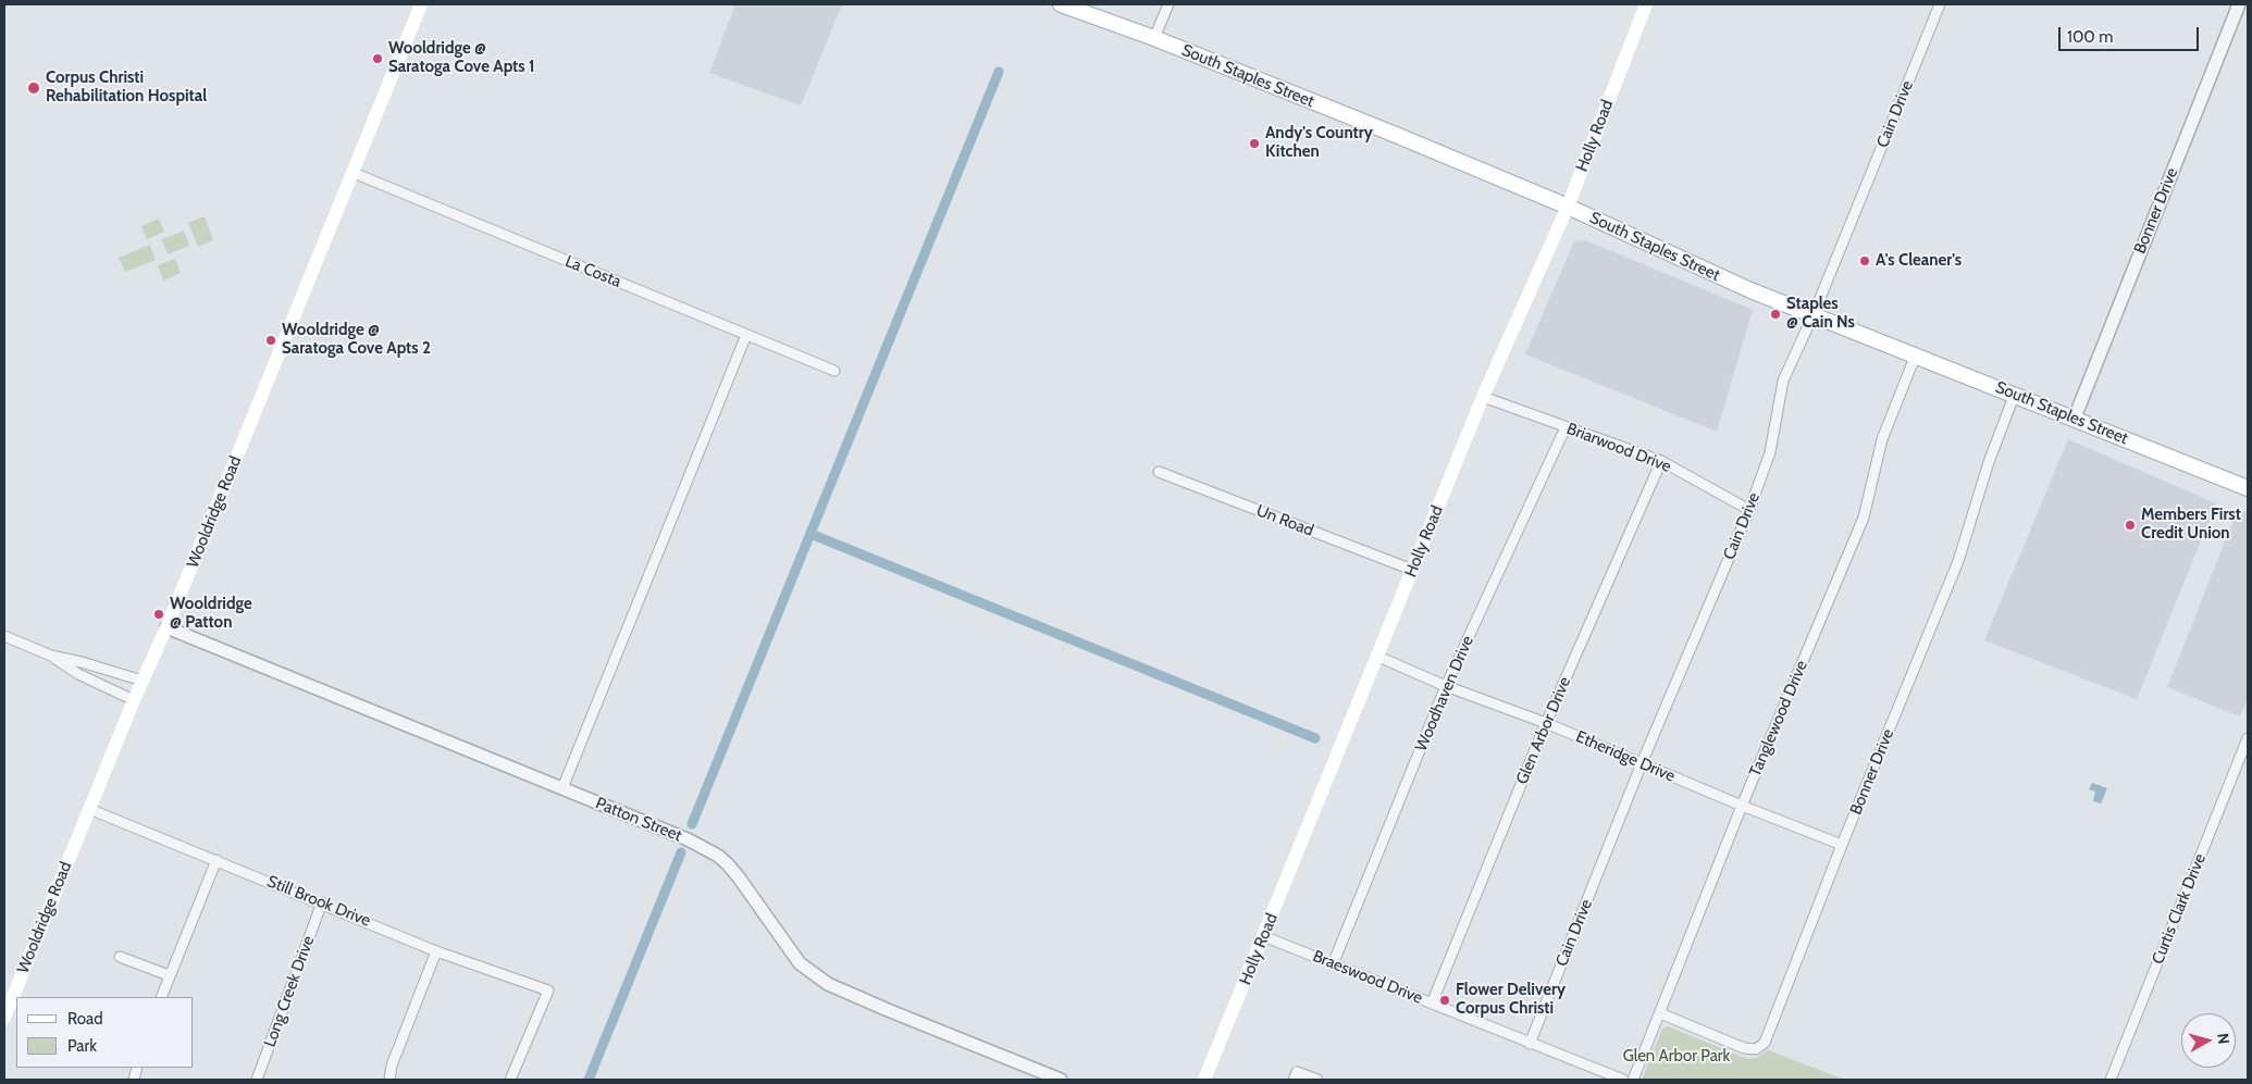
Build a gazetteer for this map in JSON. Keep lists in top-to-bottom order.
{
  "streets": {
    "main road": ["South Staples Street", "Holly Road", "Wooldridge Road"],
    "street": [
      "Cain Drive",
      "Bonner Drive",
      "La Costa",
      "Briarwood Drive",
      "Un Road",
      "Woodhaven Drive",
      "Tanglewood Drive",
      "Glen Arbor Drive",
      "Etheridge Drive",
      "Patton Street",
      "Still Brook Drive",
      "Curtis Clark Drive",
      "Braeswood Drive",
      "Long Creek Drive"
    ]
  },
  "crossings": [
    ["South Staples Street", "Cain Drive"],
    ["South Staples Street", "Holly Road"],
    ["South Staples Street", "Bonner Drive"],
    ["South Staples Street", "Tanglewood Drive"],
    ["Cain Drive", "Briarwood Drive"],
    ["Cain Drive", "Etheridge Drive"],
    ["Cain Drive", "Braeswood Drive"],
    ["Holly Road", "Briarwood Drive"],
    ["Holly Road", "Un Road"],
    ["Holly Road", "Etheridge Drive"],
    ["Holly Road", "Braeswood Drive"],
    ["Bonner Drive", "Tanglewood Drive"],
    ["Bonner Drive", "Etheridge Drive"],
    ["La Costa", "Wooldridge Road"],
    ["Briarwood Drive", "Woodhaven Drive"],
    ["Briarwood Drive", "Glen Arbor Drive"],
    ["Wooldridge Road", "Patton Street"],
    ["Wooldridge Road", "Still Brook Drive"],
    ["Woodhaven Drive", "Etheridge Drive"],
    ["Woodhaven Drive", "Braeswood Drive"],
    ["Tanglewood Drive", "Etheridge Drive"],
    ["Glen Arbor Drive", "Etheridge Drive"],
    ["Glen Arbor Drive", "Braeswood Drive"],
    ["Still Brook Drive", "Long Creek Drive"]
  ],
  "parks": ["Glen Arbor Park"],
  "places": [
    "Wooldridge @ Saratoga Cove Apts 1",
    "Corpus Christi Rehabilitation Hospital",
    "Andy's Country Kitchen",
    "A's Cleaner's",
    "Staples @ Cain Ns",
    "Wooldridge @ Saratoga Cove Apts 2",
    "Members First Credit Union",
    "Wooldridge @ Patton",
    "Flower Delivery Corpus Christi"
  ],
  "legend": ["Road", "Park"],
  "scale_bar": "100 m",
  "north": "right"
}
